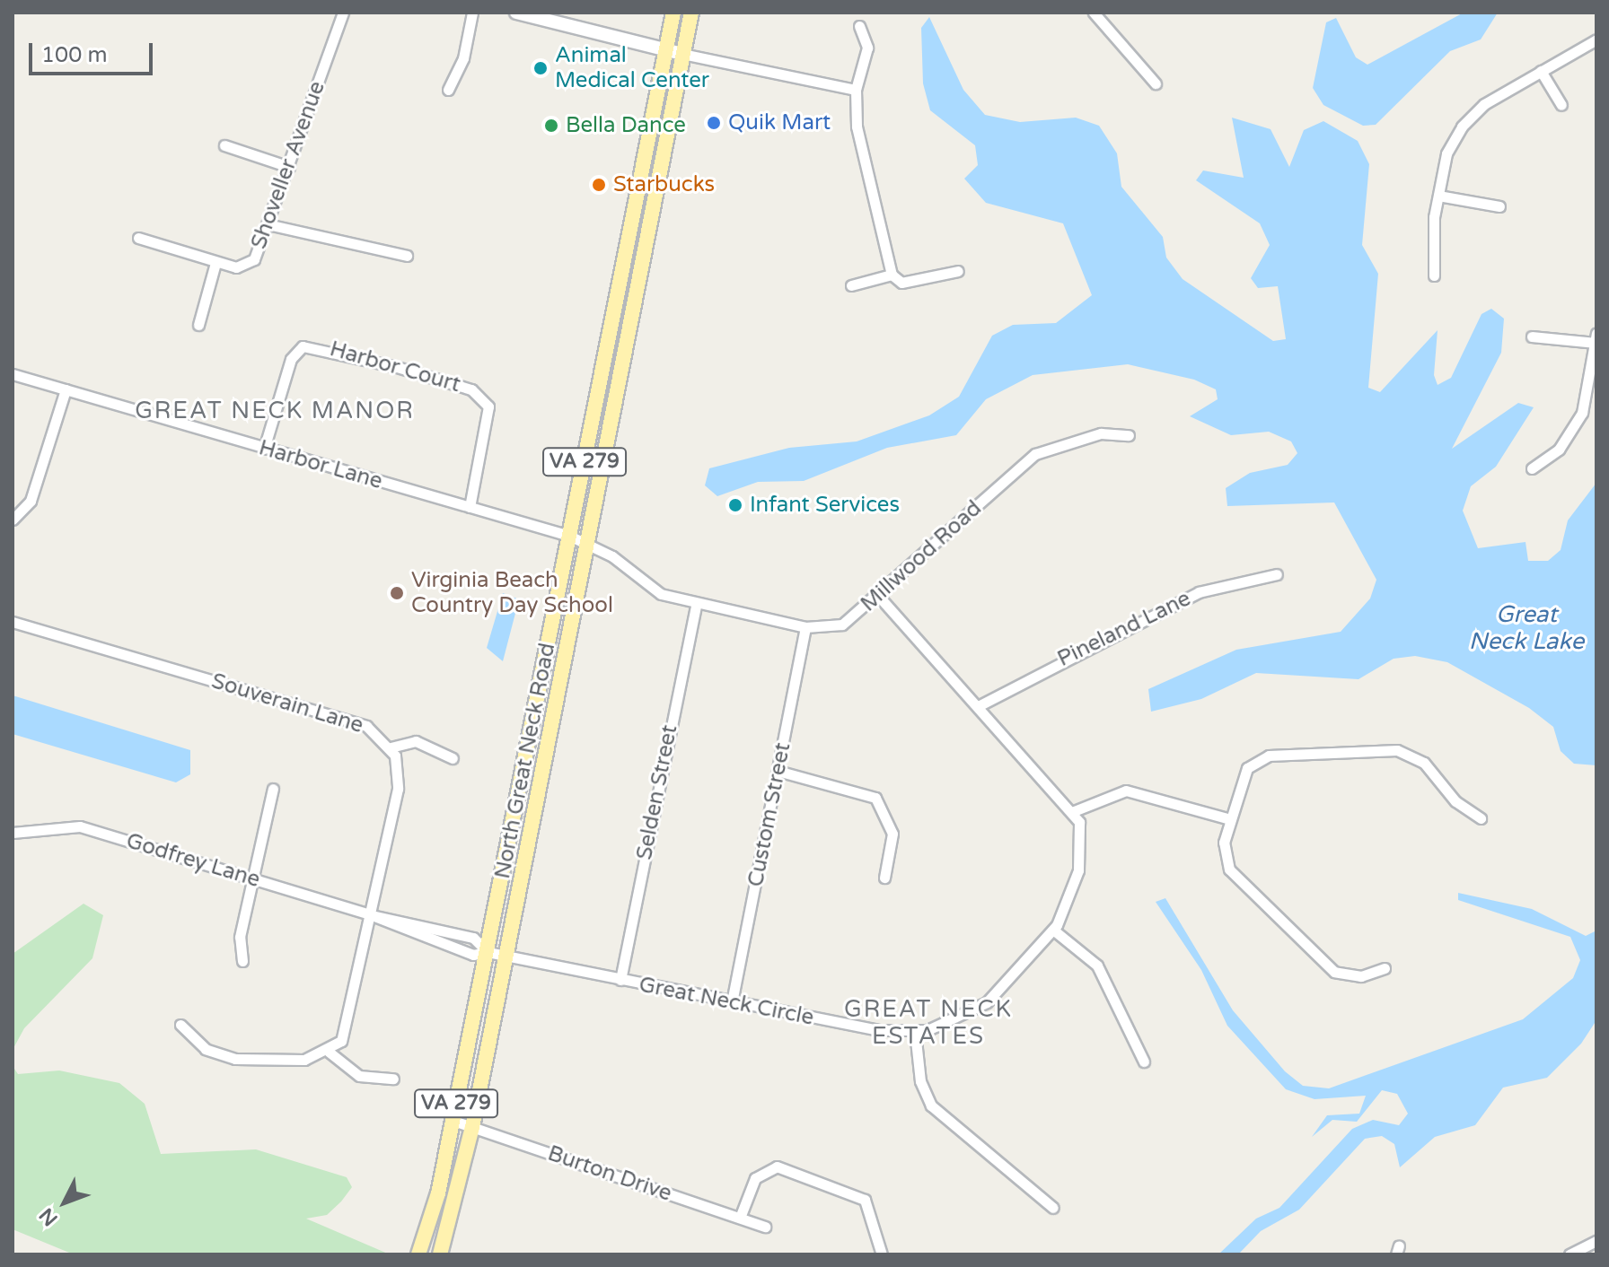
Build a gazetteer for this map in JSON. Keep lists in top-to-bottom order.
{
  "streets": {
    "main road": ["VA 279", "North Great Neck Road"],
    "street": [
      "Shoveller Avenue",
      "Harbor Court",
      "Harbor Lane",
      "Millwood Road",
      "Pineland Lane",
      "Souverain Lane",
      "Selden Street",
      "Custom Street",
      "Godfrey Lane",
      "Great Neck Circle",
      "Burton Drive"
    ]
  },
  "crossings": [
    ["Harbor Court", "Harbor Lane"],
    ["Harbor Lane", "Millwood Road"],
    ["Harbor Lane", "North Great Neck Road"],
    ["Millwood Road", "North Great Neck Road"],
    ["Millwood Road", "Selden Street"],
    ["Millwood Road", "Custom Street"],
    ["North Great Neck Road", "Godfrey Lane"],
    ["North Great Neck Road", "Great Neck Circle"],
    ["North Great Neck Road", "Burton Drive"],
    ["Selden Street", "Great Neck Circle"],
    ["Custom Street", "Great Neck Circle"],
    ["Godfrey Lane", "Great Neck Circle"]
  ],
  "districts": ["GREAT NECK MANOR", "GREAT NECK ESTATES"],
  "water": ["Great Neck Lake"],
  "places": [
    "Animal Medical Center",
    "Quik Mart",
    "Bella Dance",
    "Starbucks",
    "Infant Services",
    "Virginia Beach Country Day School"
  ],
  "scale_bar": "100 m",
  "north": "bottom left"
}
